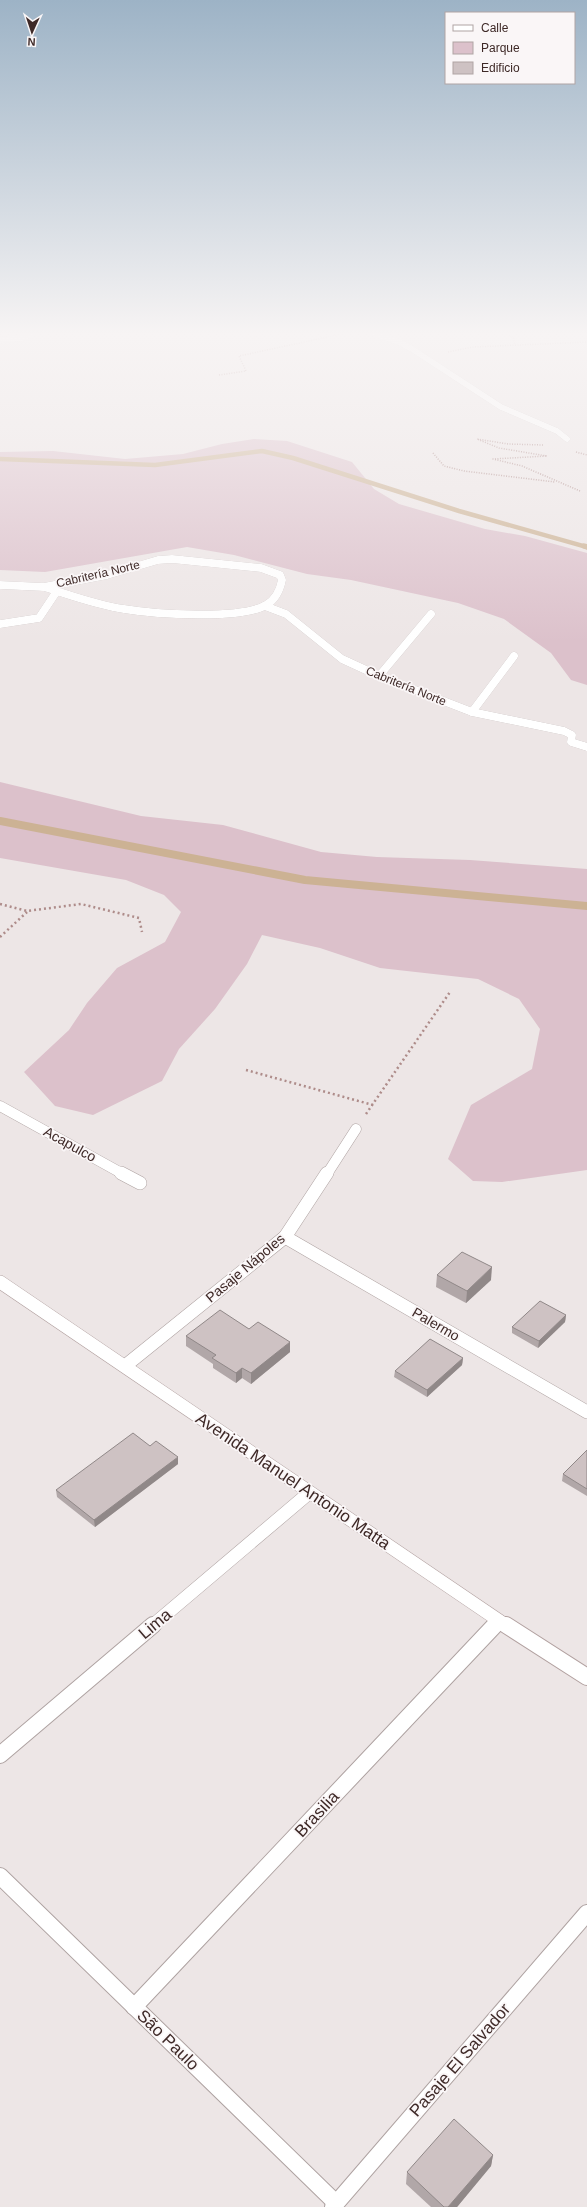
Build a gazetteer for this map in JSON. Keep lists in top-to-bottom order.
{
  "streets": {
    "street": [
      "Cabritería Norte",
      "Acapulco",
      "Pasaje Nápoles",
      "Palermo",
      "Avenida Manuel Antonio Matta",
      "Lima",
      "Brasilia",
      "São Paulo",
      "Pasaje El Salvador"
    ]
  },
  "crossings": [
    ["Pasaje Nápoles", "Palermo"],
    ["Pasaje Nápoles", "Avenida Manuel Antonio Matta"],
    ["Avenida Manuel Antonio Matta", "Lima"],
    ["Avenida Manuel Antonio Matta", "Brasilia"],
    ["Brasilia", "São Paulo"],
    ["São Paulo", "Pasaje El Salvador"]
  ],
  "legend": ["Calle", "Parque", "Edificio"],
  "north": "bottom"
}
